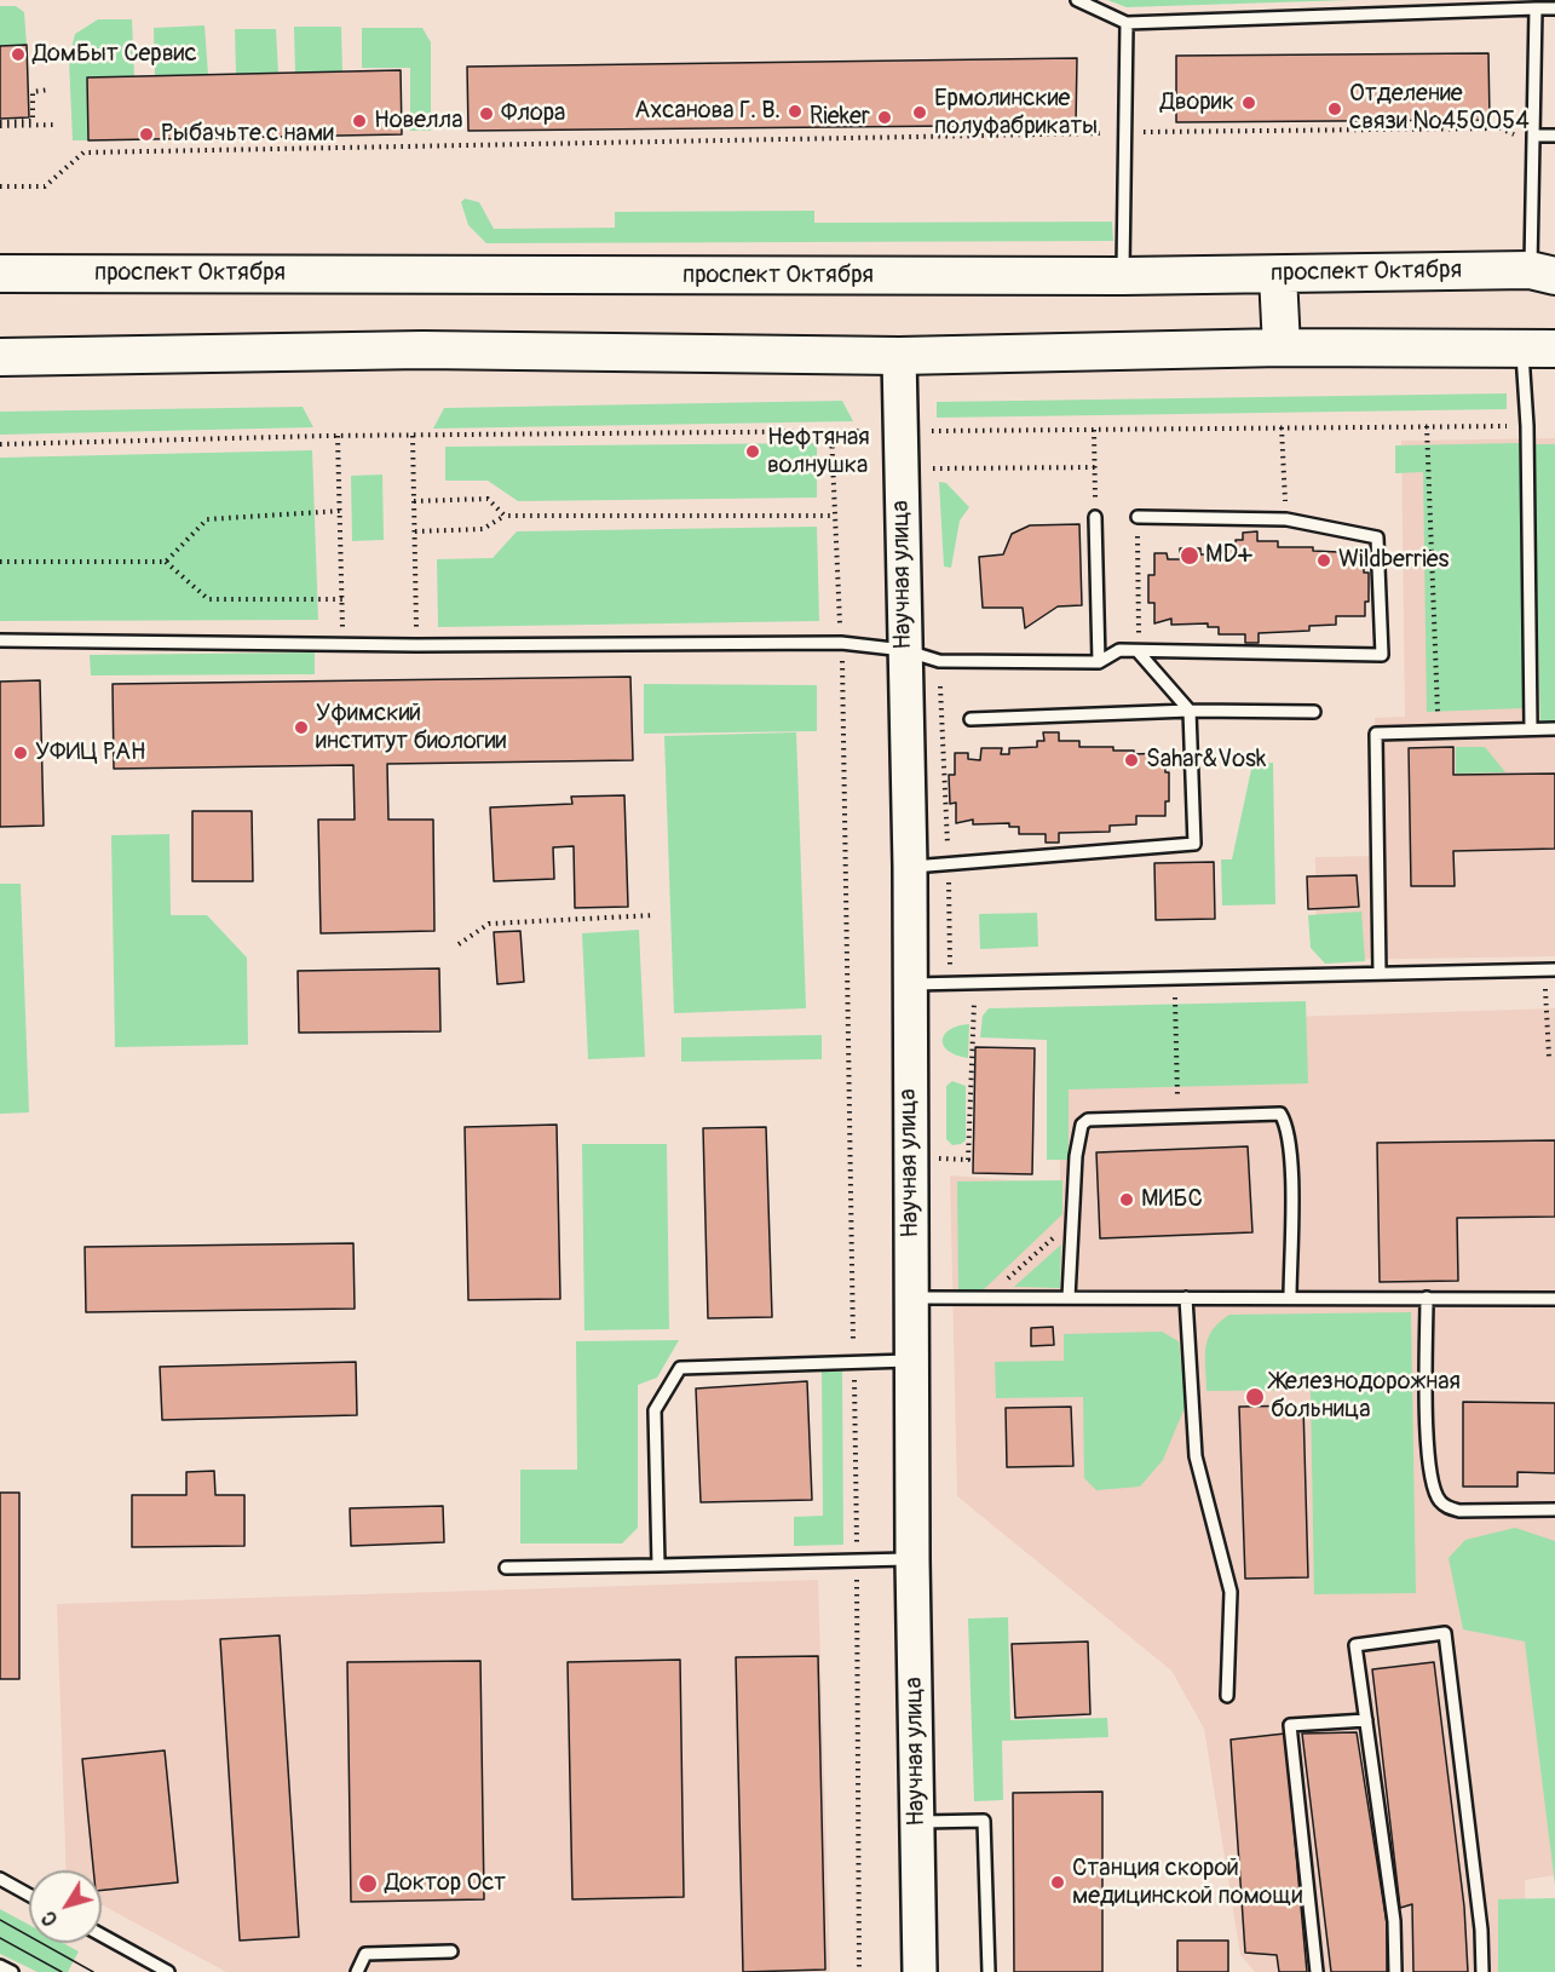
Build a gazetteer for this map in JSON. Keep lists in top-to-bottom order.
{
  "streets": {
    "main road": ["проспект Октября"],
    "street": ["Научная улица"]
  },
  "places": [
    "ДомБыт Сервис",
    "Дворик",
    "Отделение связи №450054",
    "Ахсанова Г. В.",
    "Ермолинские полуфабрикаты",
    "Флора",
    "Rieker",
    "Новелла",
    "Рыбачьте с нами",
    "Нефтяная волнушка",
    "MD+",
    "Wildberries",
    "Уфимский институт биологии",
    "УФИЦ РАН",
    "Sahar&Vosk",
    "МИБС",
    "Железнодорожная больница",
    "Станция скорой медицинской помощи",
    "Доктор Ост"
  ],
  "north": "bottom left"
}
